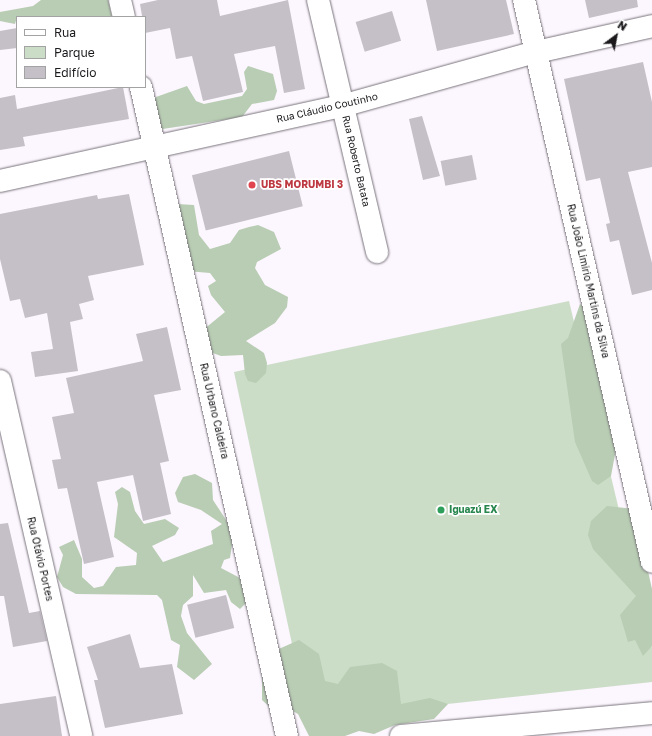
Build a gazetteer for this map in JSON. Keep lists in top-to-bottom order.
{
  "streets": {
    "street": [
      "Rua Cláudio Coutinho",
      "Rua Roberto Batata",
      "Rua João Limirio Martins da Silva",
      "Rua Urbano Caldeira",
      "Rua Otávio Portes"
    ]
  },
  "crossings": [
    ["Rua Cláudio Coutinho", "Rua Roberto Batata"],
    ["Rua Cláudio Coutinho", "Rua João Limirio Martins da Silva"],
    ["Rua Cláudio Coutinho", "Rua Urbano Caldeira"]
  ],
  "places": ["UBS MORUMBI 3", "Iguazú EX"],
  "legend": ["Rua", "Parque", "Edifício"],
  "north": "top right"
}
